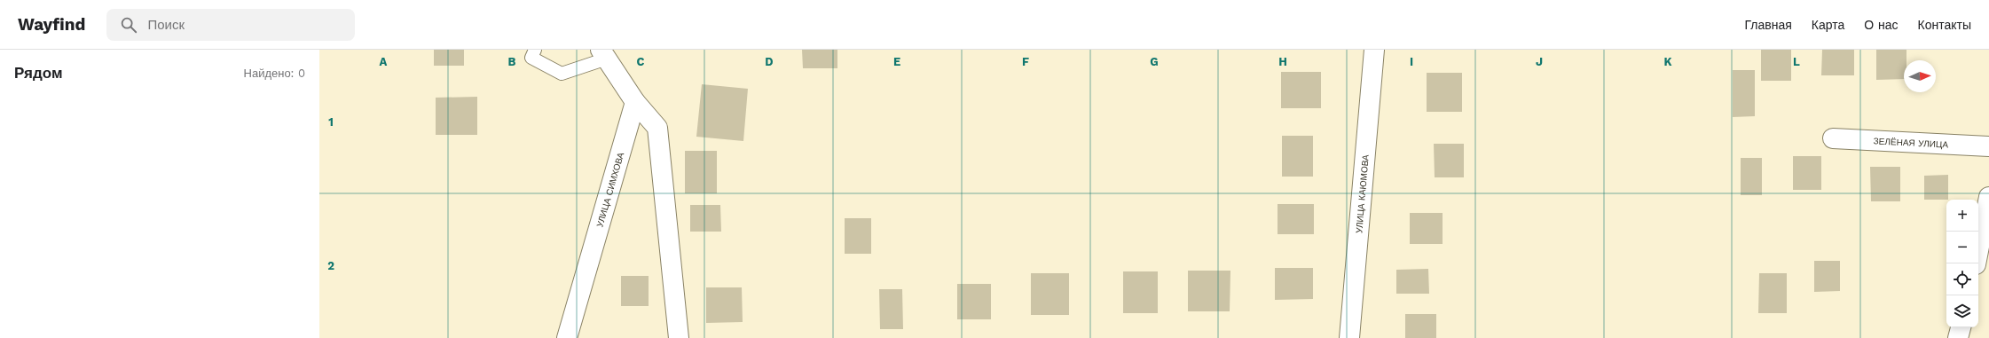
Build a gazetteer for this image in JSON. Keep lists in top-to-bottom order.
{
  "streets": {
    "street": ["ЗЕЛЁНАЯ УЛИЦА", "УЛИЦА СИМХОВА", "УЛИЦА КАЮМОВА"]
  },
  "north": "right",
  "page": {
    "header": "Wayfind",
    "search": "Поиск",
    "nav": [
      "Главная",
      "Карта",
      "О нас",
      "Контакты"
    ],
    "heading": ["Рядом", "Найдено: 0"],
    "map_buttons": ["+", "−"]
  },
  "grid": {
    "columns": [
      "A",
      "B",
      "C",
      "D",
      "E",
      "F",
      "G",
      "H",
      "I",
      "J",
      "K",
      "L"
    ],
    "rows": ["1", "2"]
  }
}
